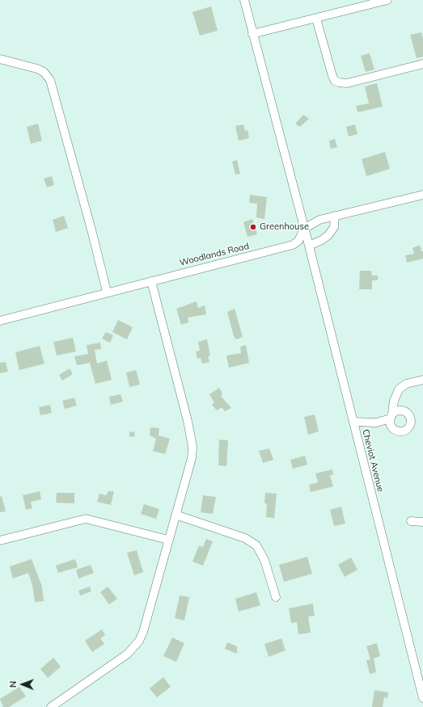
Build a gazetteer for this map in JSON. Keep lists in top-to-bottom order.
{
  "streets": {
    "street": ["Woodlands Road", "Cheviot Avenue"]
  },
  "crossings": [
    ["Woodlands Road", "Cheviot Avenue"]
  ],
  "places": ["Greenhouse"],
  "north": "left"
}
